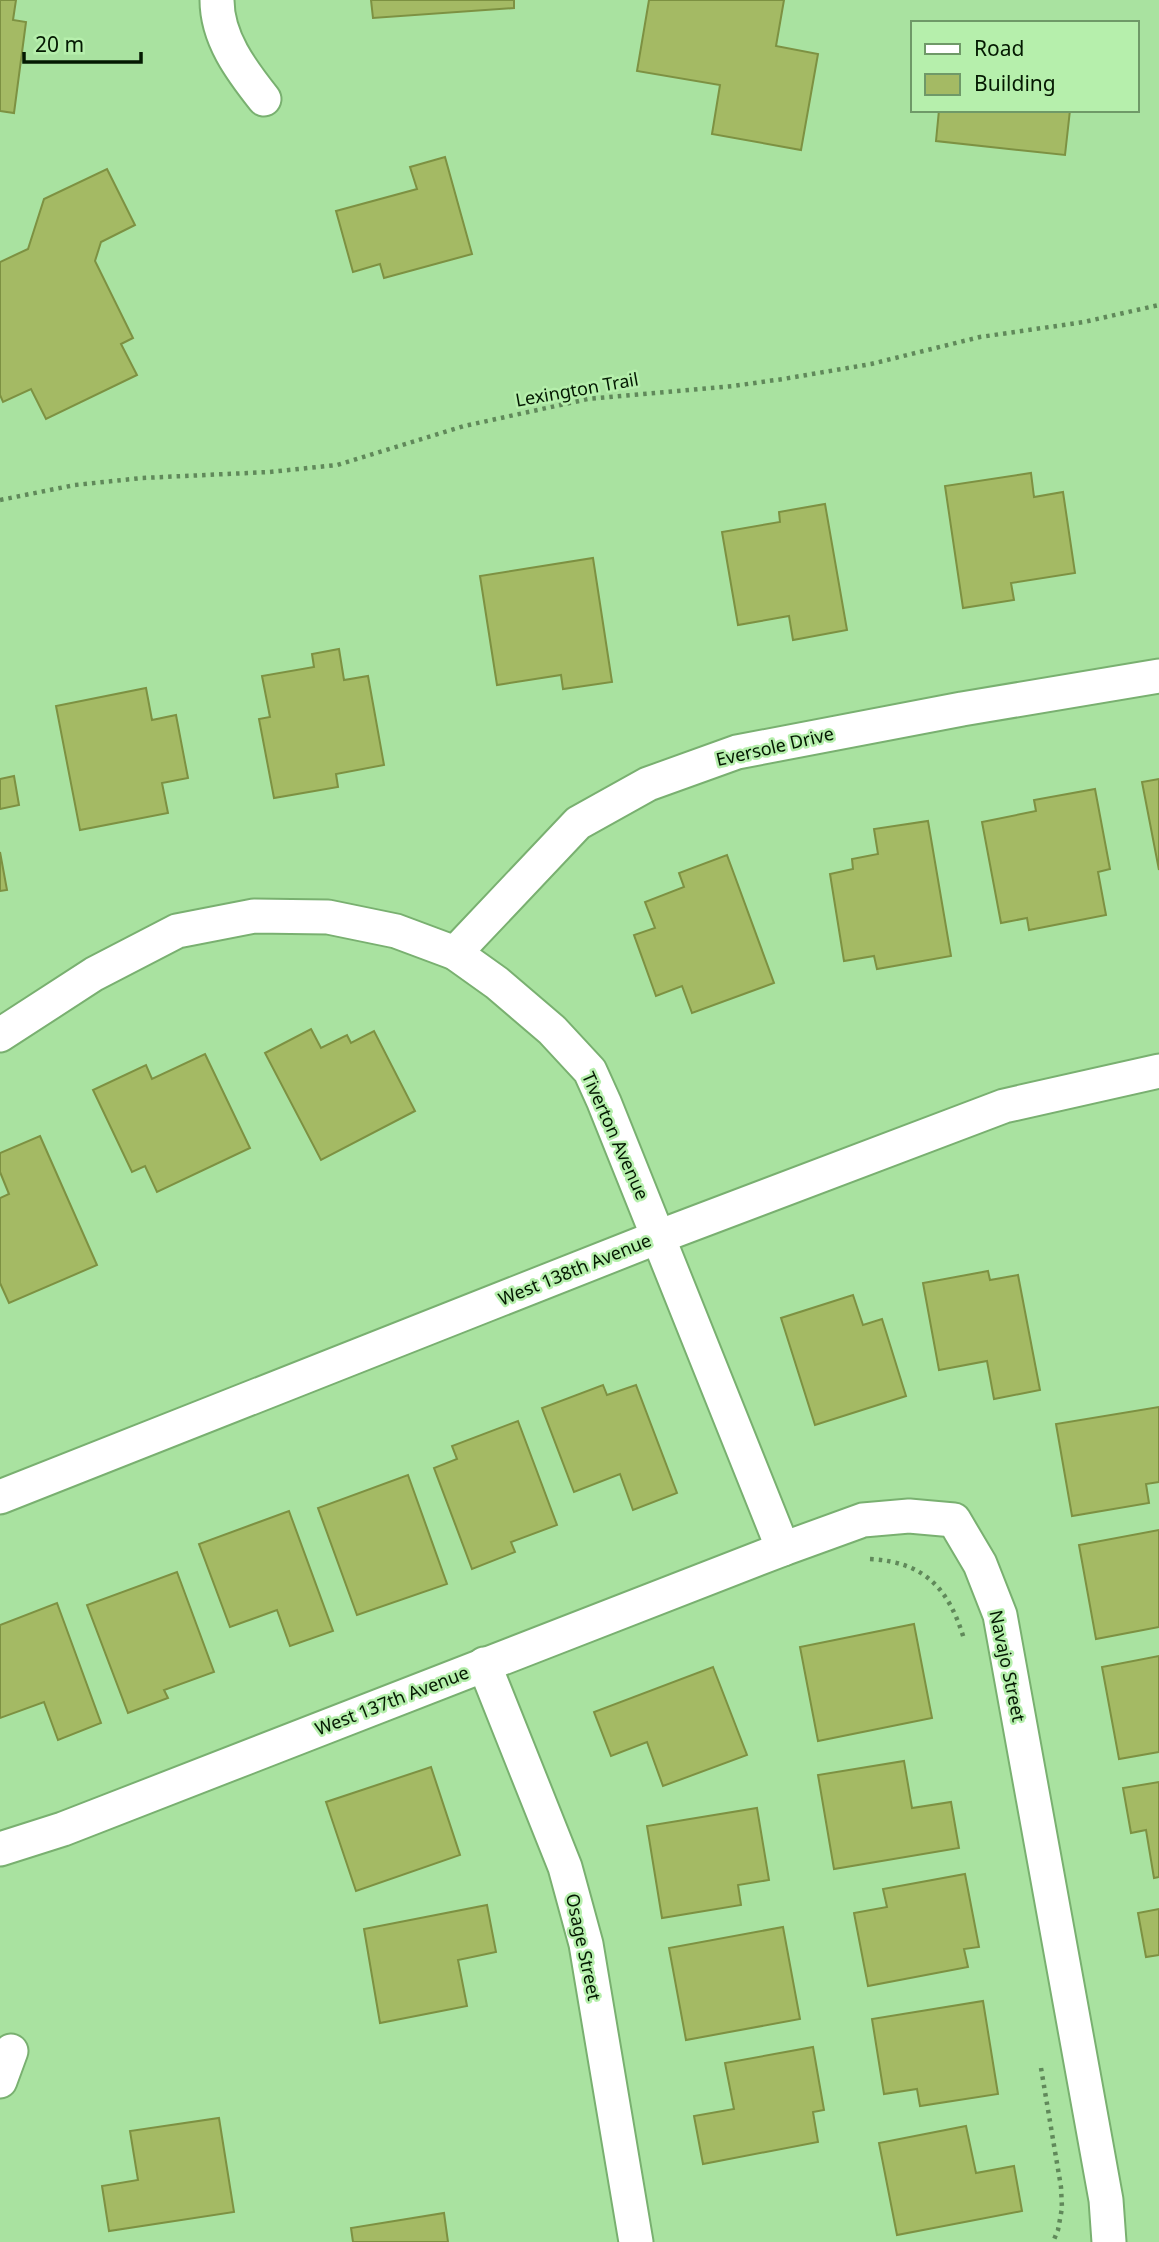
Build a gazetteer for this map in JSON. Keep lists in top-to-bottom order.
{
  "streets": {
    "street": [
      "Eversole Drive",
      "Tiverton Avenue",
      "West 138th Avenue",
      "Navajo Street",
      "West 137th Avenue",
      "Osage Street"
    ],
    "path": ["Lexington Trail"]
  },
  "crossings": [
    ["Eversole Drive", "Tiverton Avenue"],
    ["Tiverton Avenue", "West 138th Avenue"],
    ["Navajo Street", "West 137th Avenue"],
    ["West 137th Avenue", "Osage Street"]
  ],
  "legend": ["Road", "Building"],
  "scale_bar": "20 m"
}
